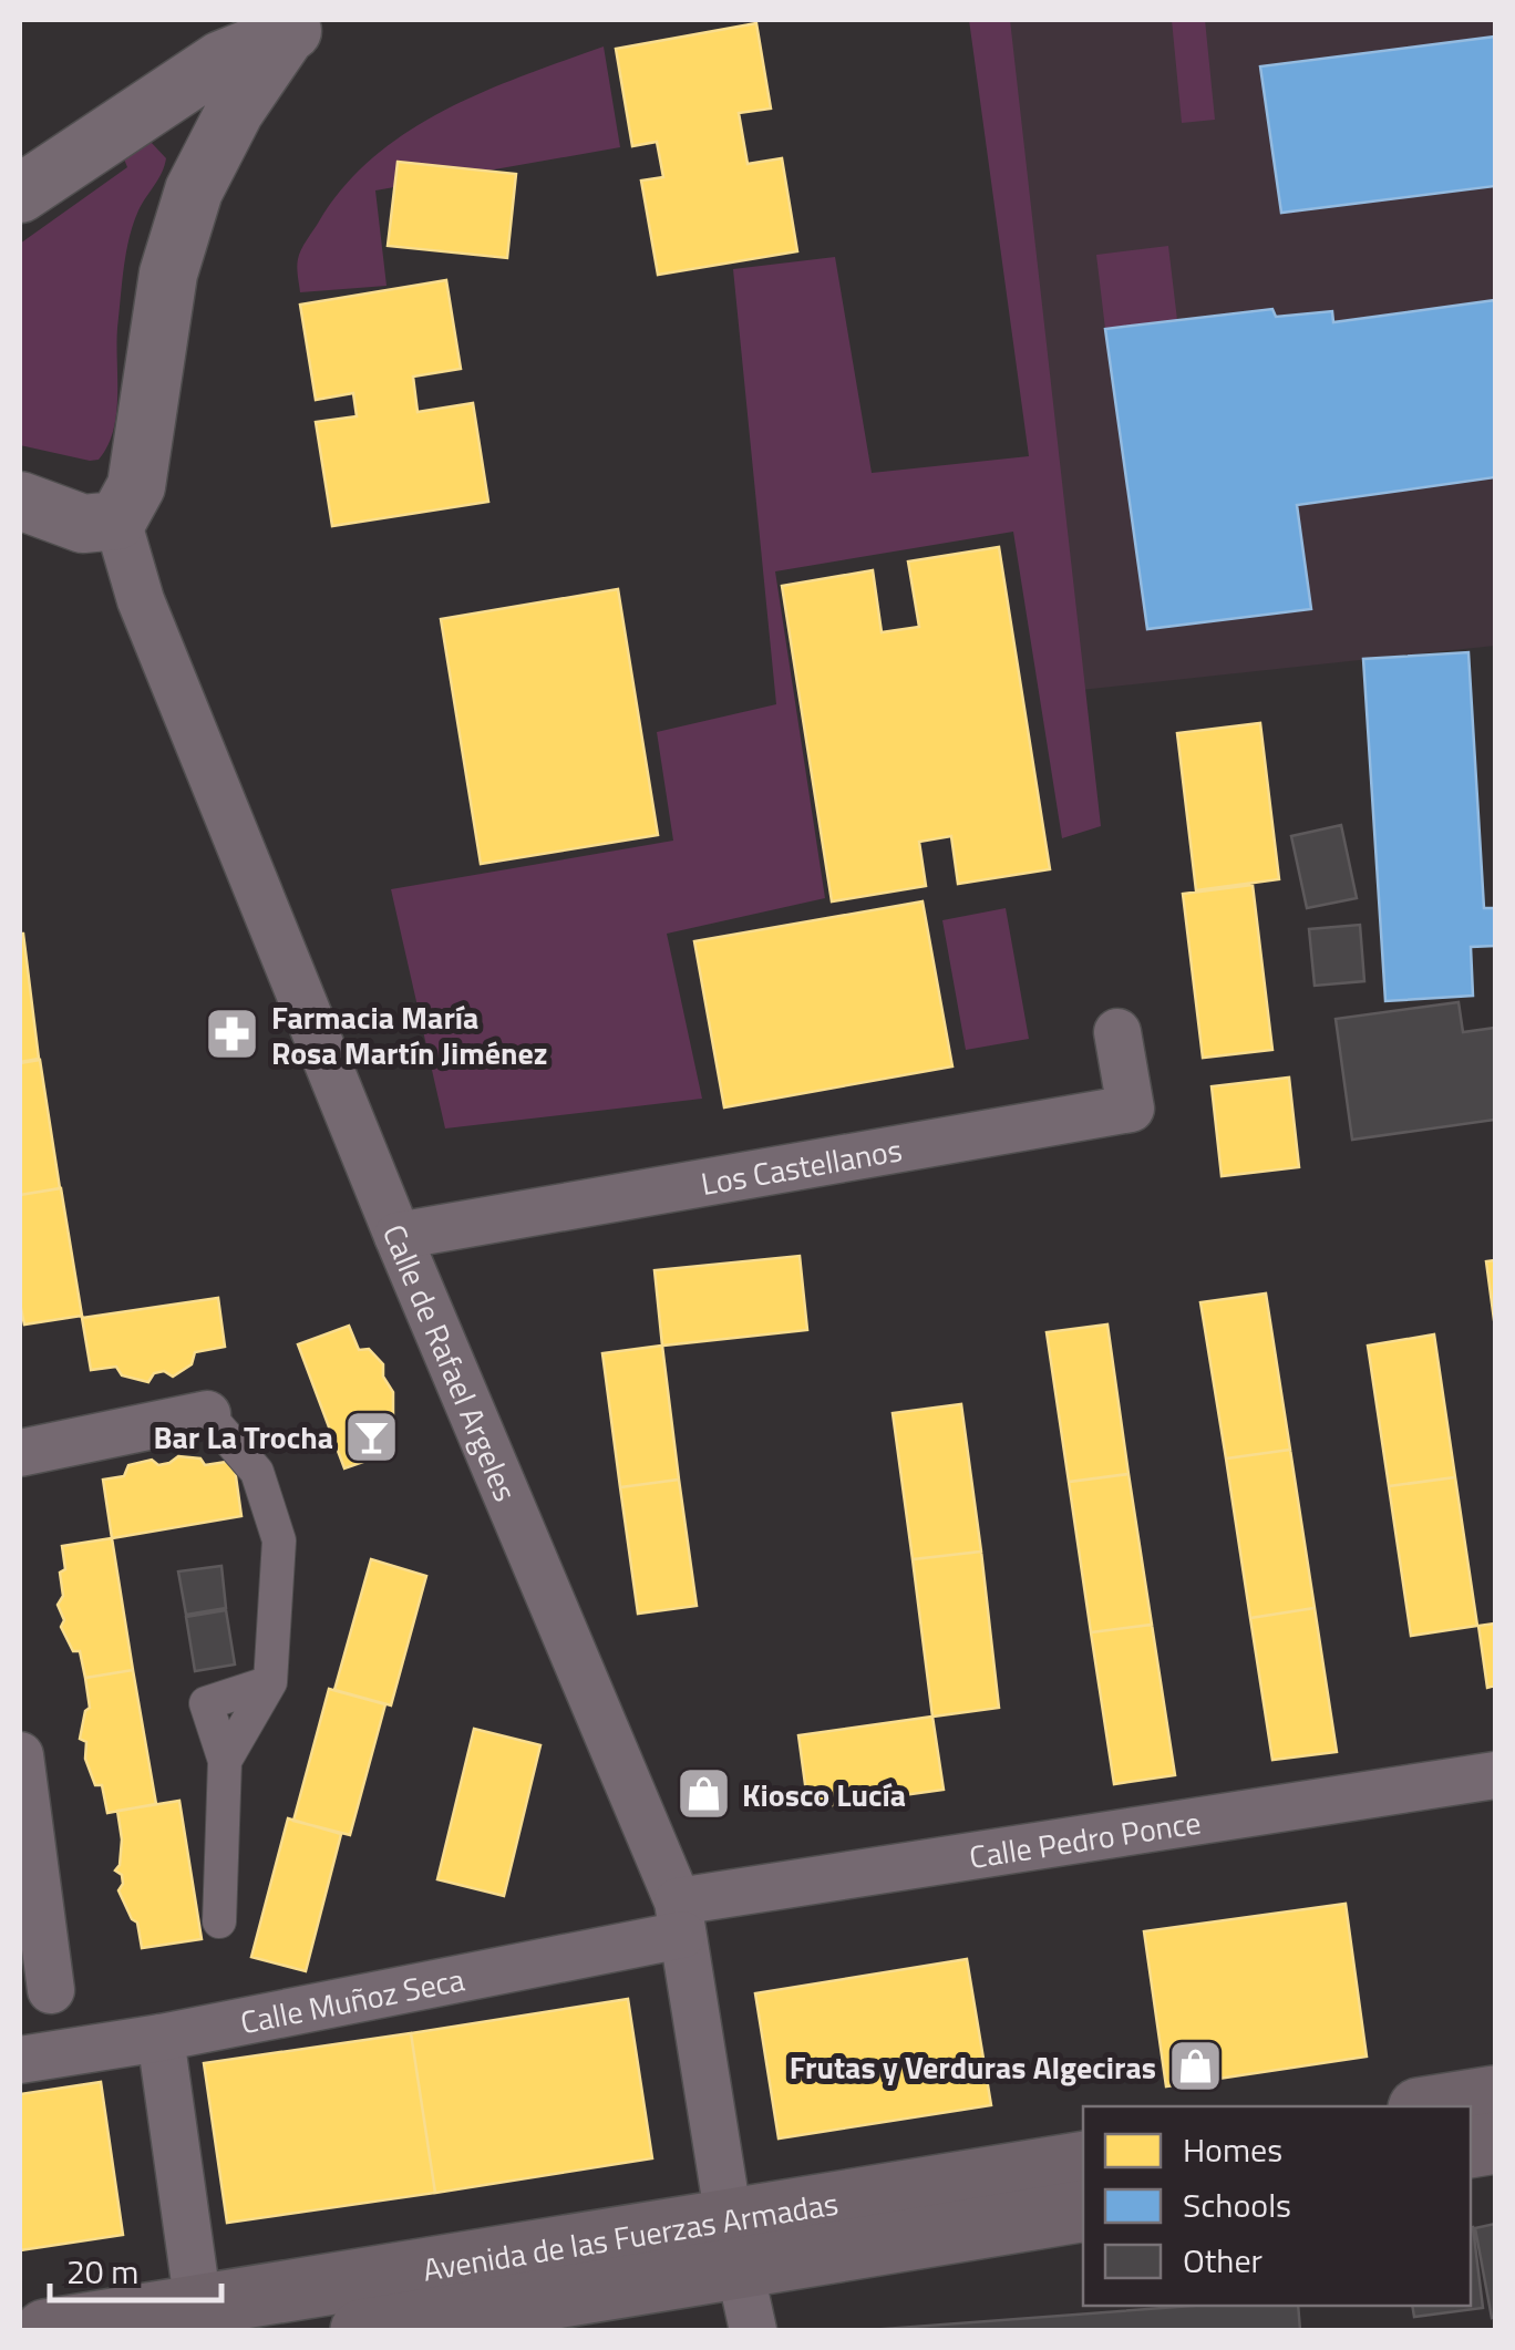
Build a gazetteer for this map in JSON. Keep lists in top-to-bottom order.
{
  "streets": {
    "main road": ["Avenida de las Fuerzas Armadas"],
    "street": [
      "Los Castellanos",
      "Calle de Rafael Argeles",
      "Calle Pedro Ponce",
      "Calle Muñoz Seca"
    ]
  },
  "crossings": [
    ["Los Castellanos", "Calle de Rafael Argeles"],
    ["Calle de Rafael Argeles", "Calle Pedro Ponce"],
    ["Calle de Rafael Argeles", "Calle Muñoz Seca"],
    ["Calle de Rafael Argeles", "Avenida de las Fuerzas Armadas"],
    ["Calle Pedro Ponce", "Calle Muñoz Seca"]
  ],
  "places": {
    "pharmacy": ["Farmacia María Rosa Martín Jiménez"],
    "bar": ["Bar La Trocha"],
    "shop": ["Kiosco Lucía", "Frutas y Verduras Algeciras"]
  },
  "legend": ["Homes", "Schools", "Other"],
  "scale_bar": "20 m"
}
